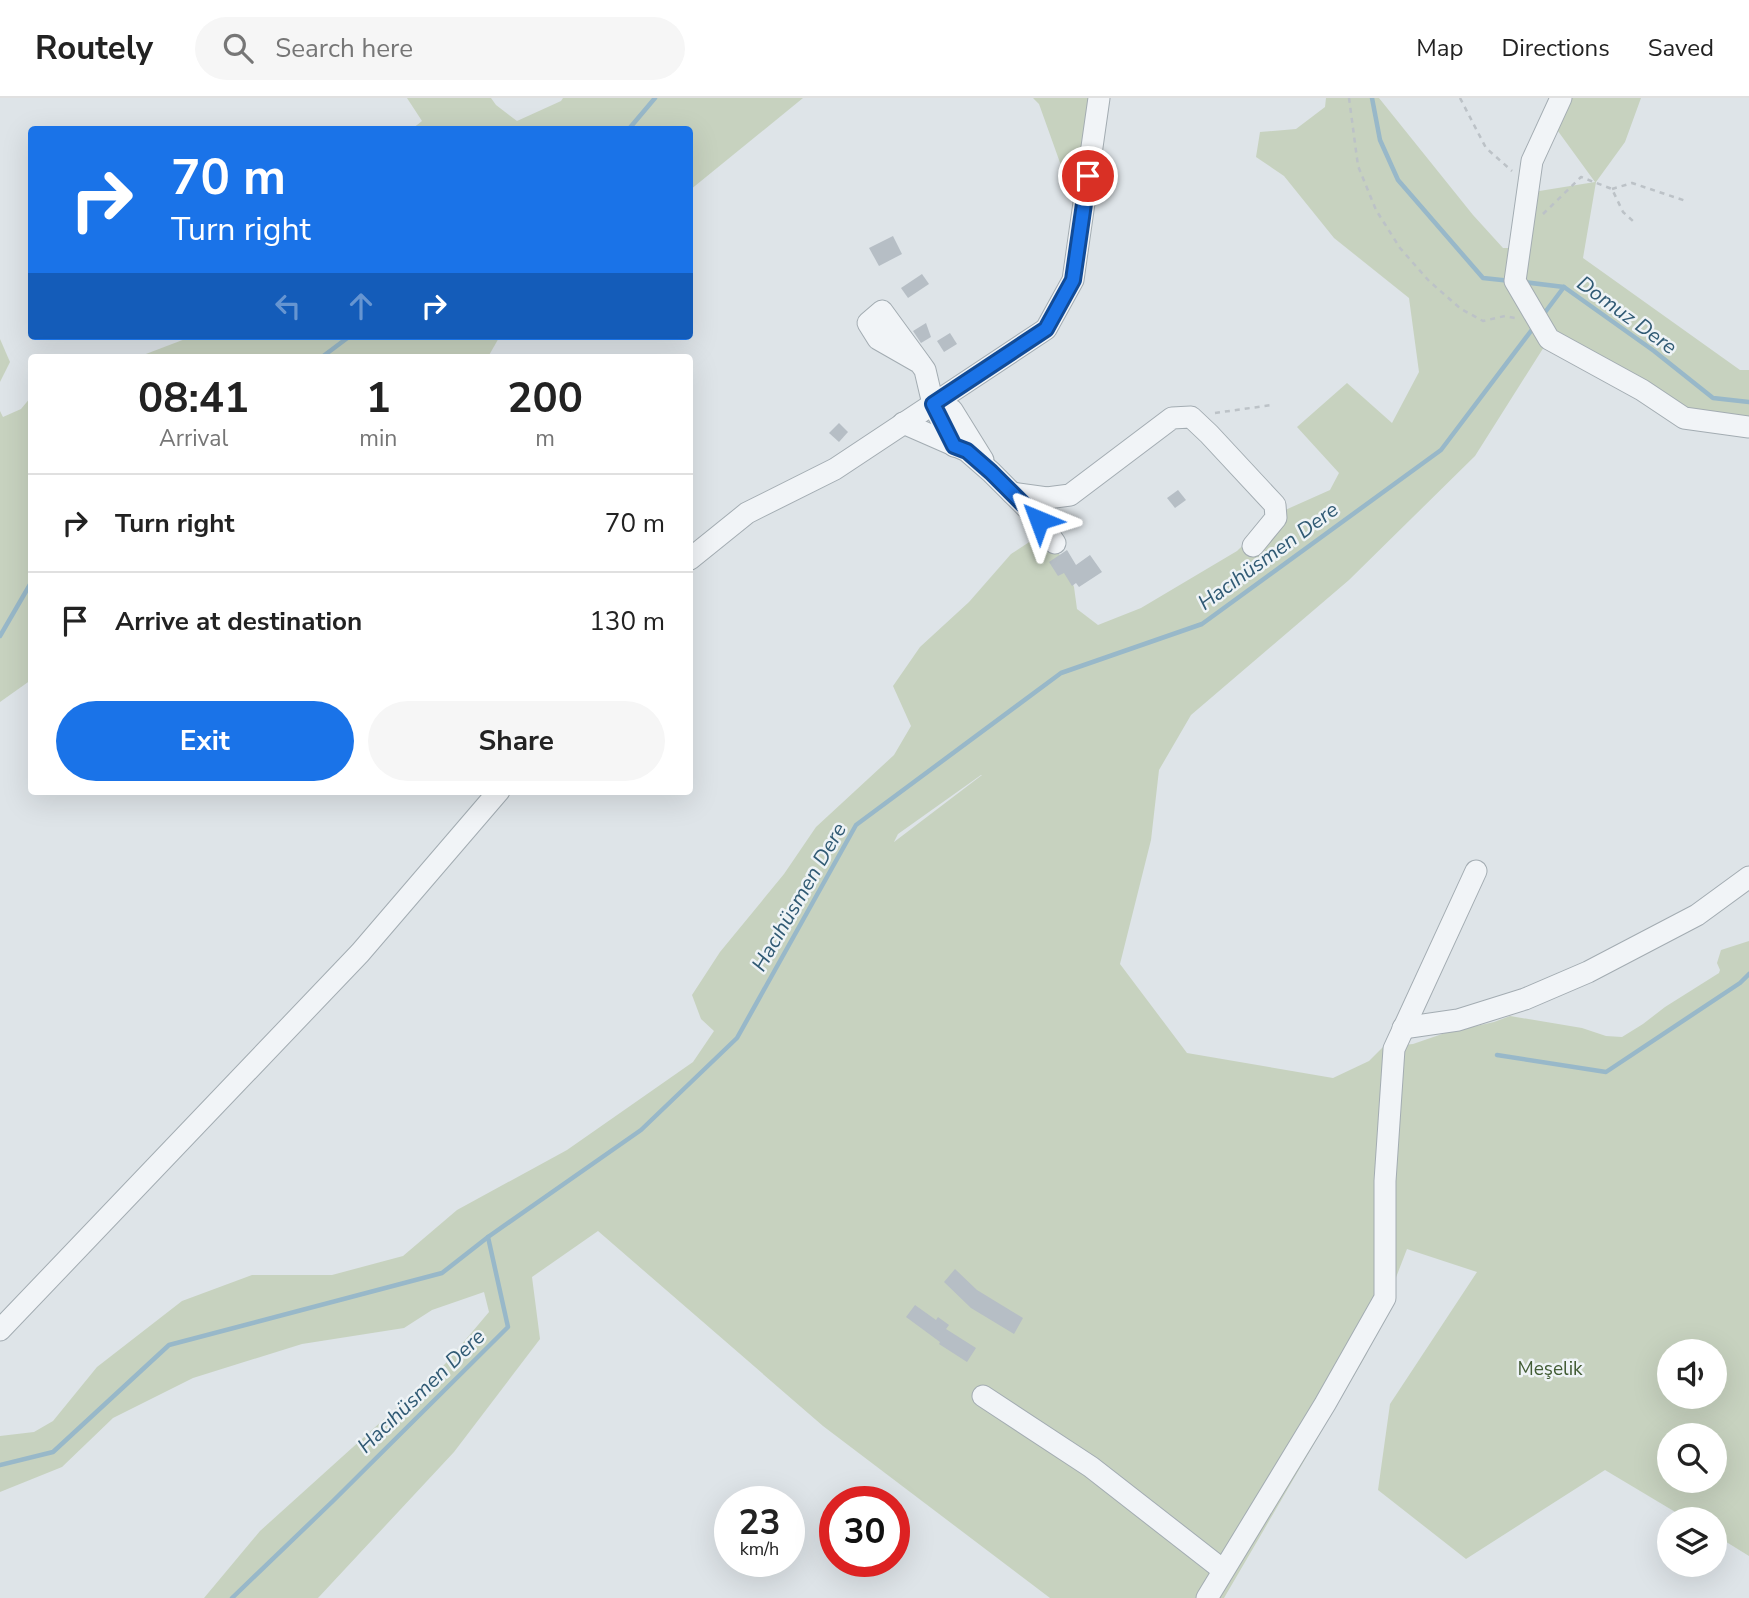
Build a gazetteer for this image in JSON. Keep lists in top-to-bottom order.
{
  "water": ["Domuz Dere", "Hacıhüsmen Dere"],
  "parks": ["Meşelik"],
  "page": {
    "header": "Routely",
    "search": "Search here",
    "nav": ["Map", "Directions", "Saved"],
    "turn": ["70 m", "Turn right"],
    "eta": [
      "08:41",
      "Arrival",
      "1",
      "min",
      "200",
      "m"
    ],
    "list": [
      {
        "name": "Turn right",
        "value": "70 m"
      },
      {
        "name": "Arrive at destination",
        "value": "130 m"
      }
    ],
    "buttons": ["Exit", "Share"],
    "speed": "23 km/h",
    "limit": "30"
  }
}
